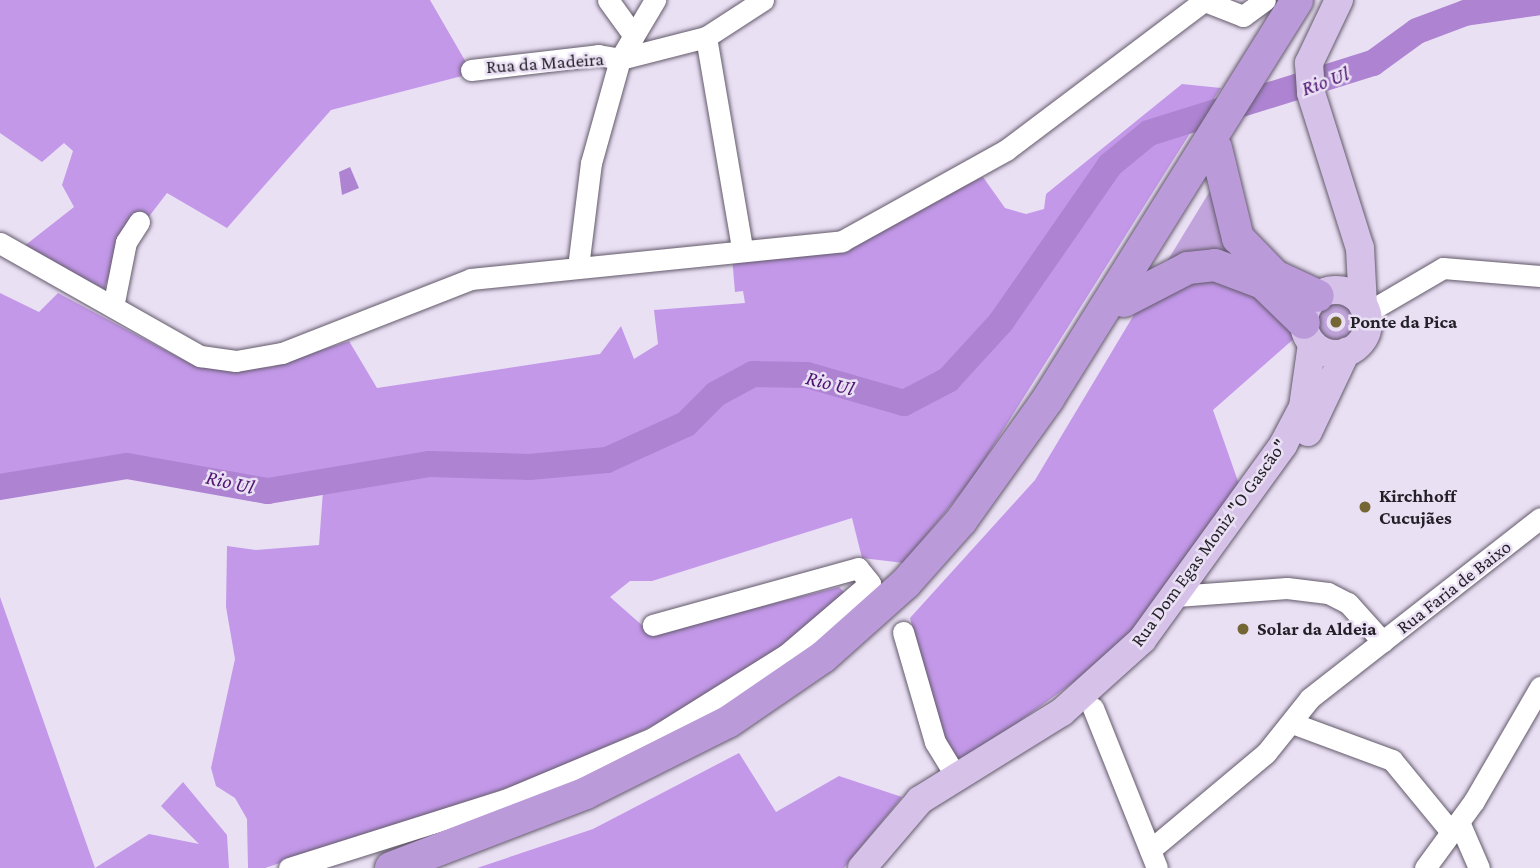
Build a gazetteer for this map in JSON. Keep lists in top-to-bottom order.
{
  "streets": {
    "main road": ["Rua Dom Egas Moniz \"O Gascão\""],
    "street": ["Rua da Madeira", "Rua Faria de Baixo"]
  },
  "water": ["Rio Ul"],
  "places": ["Ponte da Pica", "Kirchhoff Cucujães", "Solar da Aldeia"]
}
